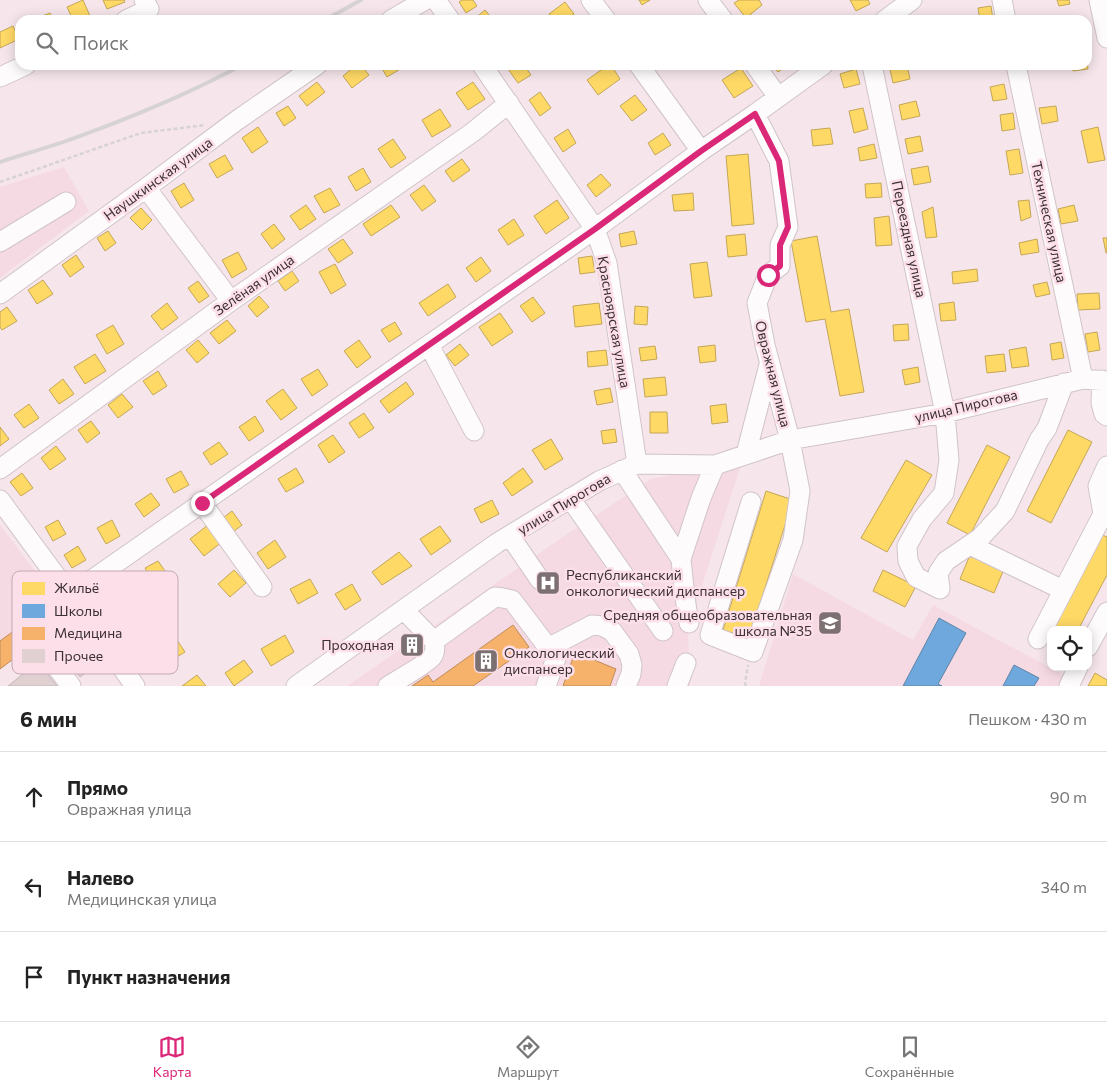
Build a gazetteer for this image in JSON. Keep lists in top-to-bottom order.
{
  "streets": {
    "street": [
      "Наушкинская улица",
      "Техническая улица",
      "Переездная улица",
      "Зелёная улица",
      "Красноярская улица",
      "Овражная улица",
      "улица Пирогова"
    ]
  },
  "crossings": [
    ["Техническая улица", "улица Пирогова"],
    ["Переездная улица", "улица Пирогова"],
    ["Зелёная улица", "Красноярская улица"],
    ["Красноярская улица", "улица Пирогова"],
    ["Овражная улица", "улица Пирогова"]
  ],
  "places": {
    "hospital": ["Республиканский онкологический диспансер"],
    "school or university": ["Средняя общеобразовательная школа №35"],
    "building": ["Проходная", "Онкологический диспансер"]
  },
  "legend": [
    "Жильё",
    "Школы",
    "Медицина",
    "Прочее"
  ],
  "page": {
    "search": "Поиск",
    "heading": ["6 мин", "Пешком · 430 m"],
    "list": [
      ["Прямо", "Овражная улица", "90 m"],
      ["Налево", "Медицинская улица", "340 m"],
      "Пункт назначения"
    ],
    "nav": ["Карта", "Маршрут", "Сохранённые"]
  }
}
